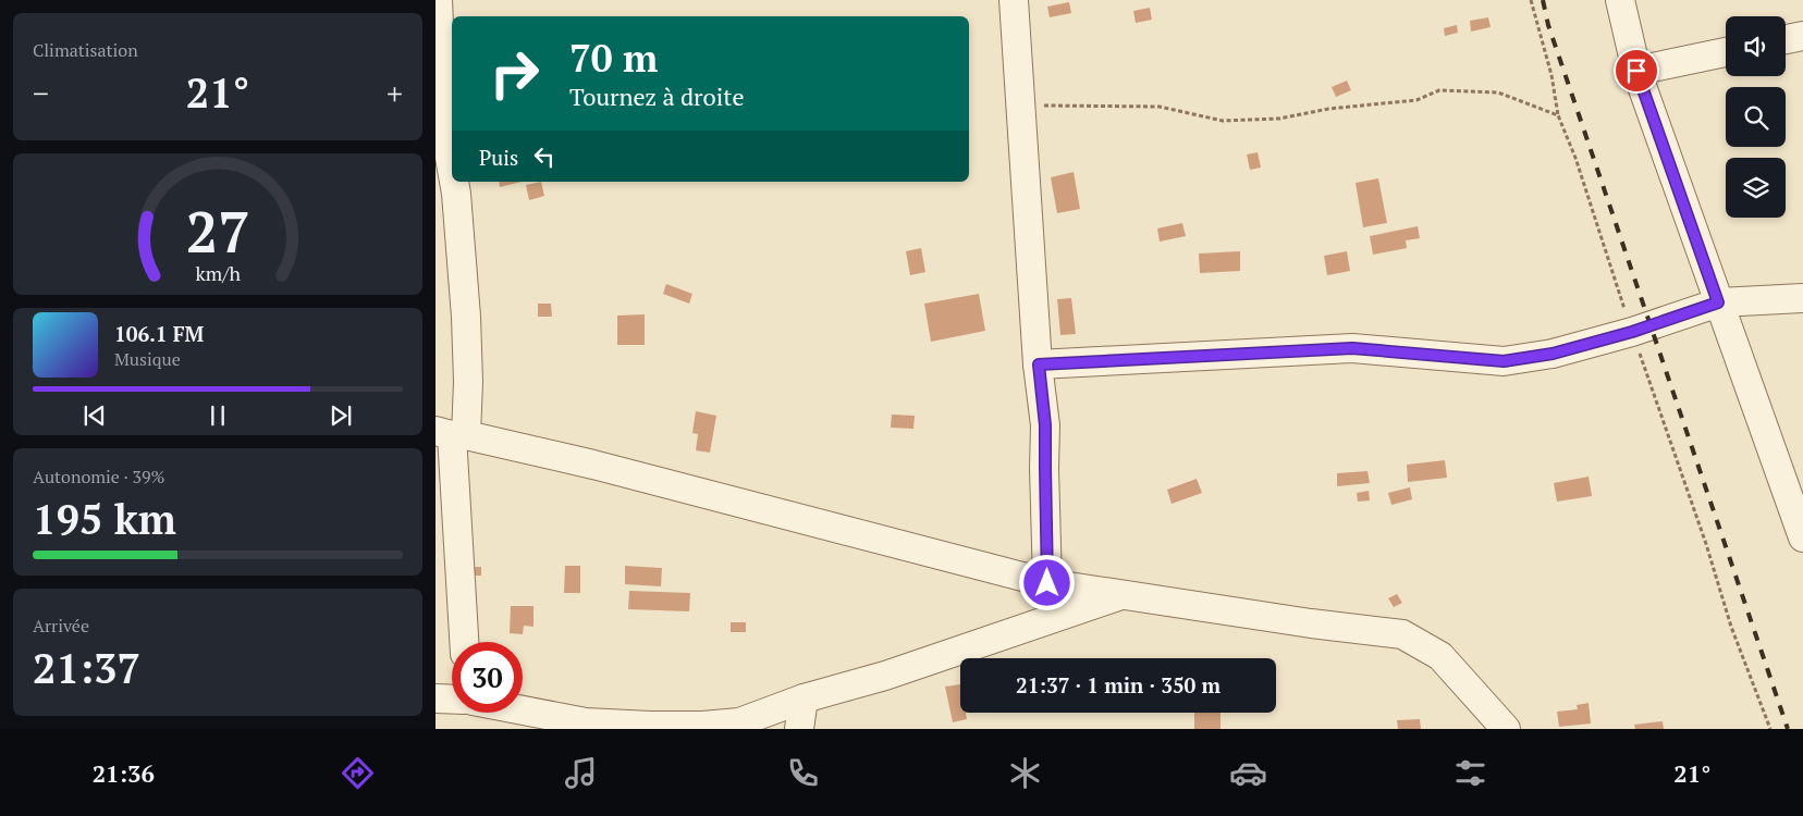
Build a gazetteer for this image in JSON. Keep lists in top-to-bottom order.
{
  "page": {
    "tile": [
      "Climatisation",
      ["Autonomie · 39%", "195 km"],
      ["Arrivée", "21:37"]
    ],
    "turn": ["70 m", "Tournez à droite"],
    "heat": ["−", "21°", "+"],
    "then": "Puis",
    "song": ["106.1 FM", "Musique"],
    "limit": "30",
    "trip": "21:37 · 1 min · 350 m",
    "tabs": ["21:36", "21°"],
    "gauge": ["27", "km/h"]
  }
}
